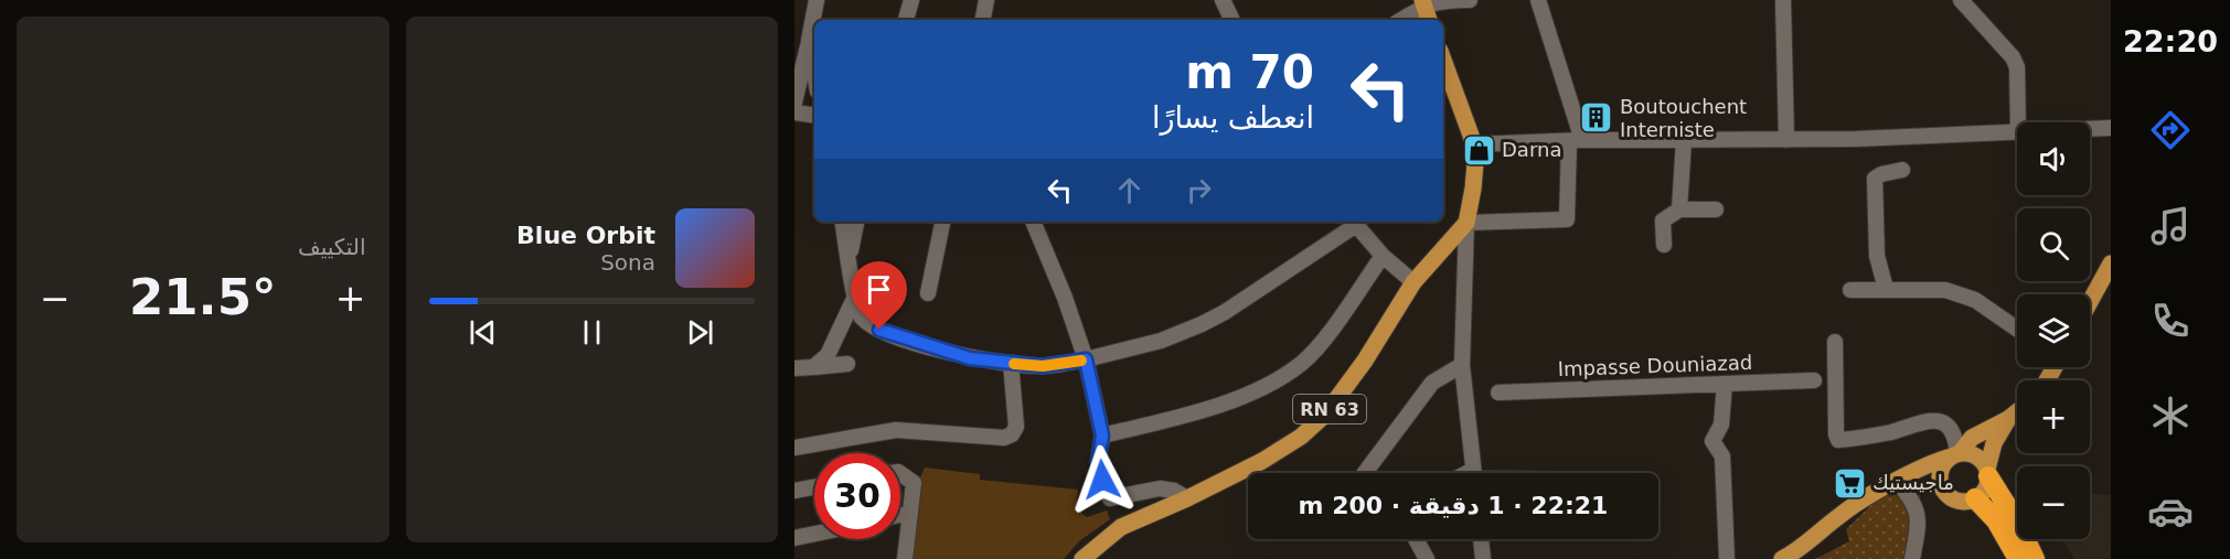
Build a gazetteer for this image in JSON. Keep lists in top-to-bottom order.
{
  "streets": {
    "main road": ["RN 63"],
    "street": ["Impasse Douniazad"]
  },
  "places": {
    "building": ["Boutouchent Interniste"],
    "shop": ["Darna"],
    "supermarket": ["ماجيستيك"]
  },
  "page": {
    "tabs": "22:20",
    "tile": "التكييف",
    "turn": ["70 m", "انعطف يسارًا"],
    "map_buttons": ["+", "−"],
    "song": ["Blue Orbit", "Sona"],
    "heat": ["−", "21.5°", "+"],
    "limit": "30",
    "trip": "22:21 · 1 دقيقة · 200 m"
  }
}
